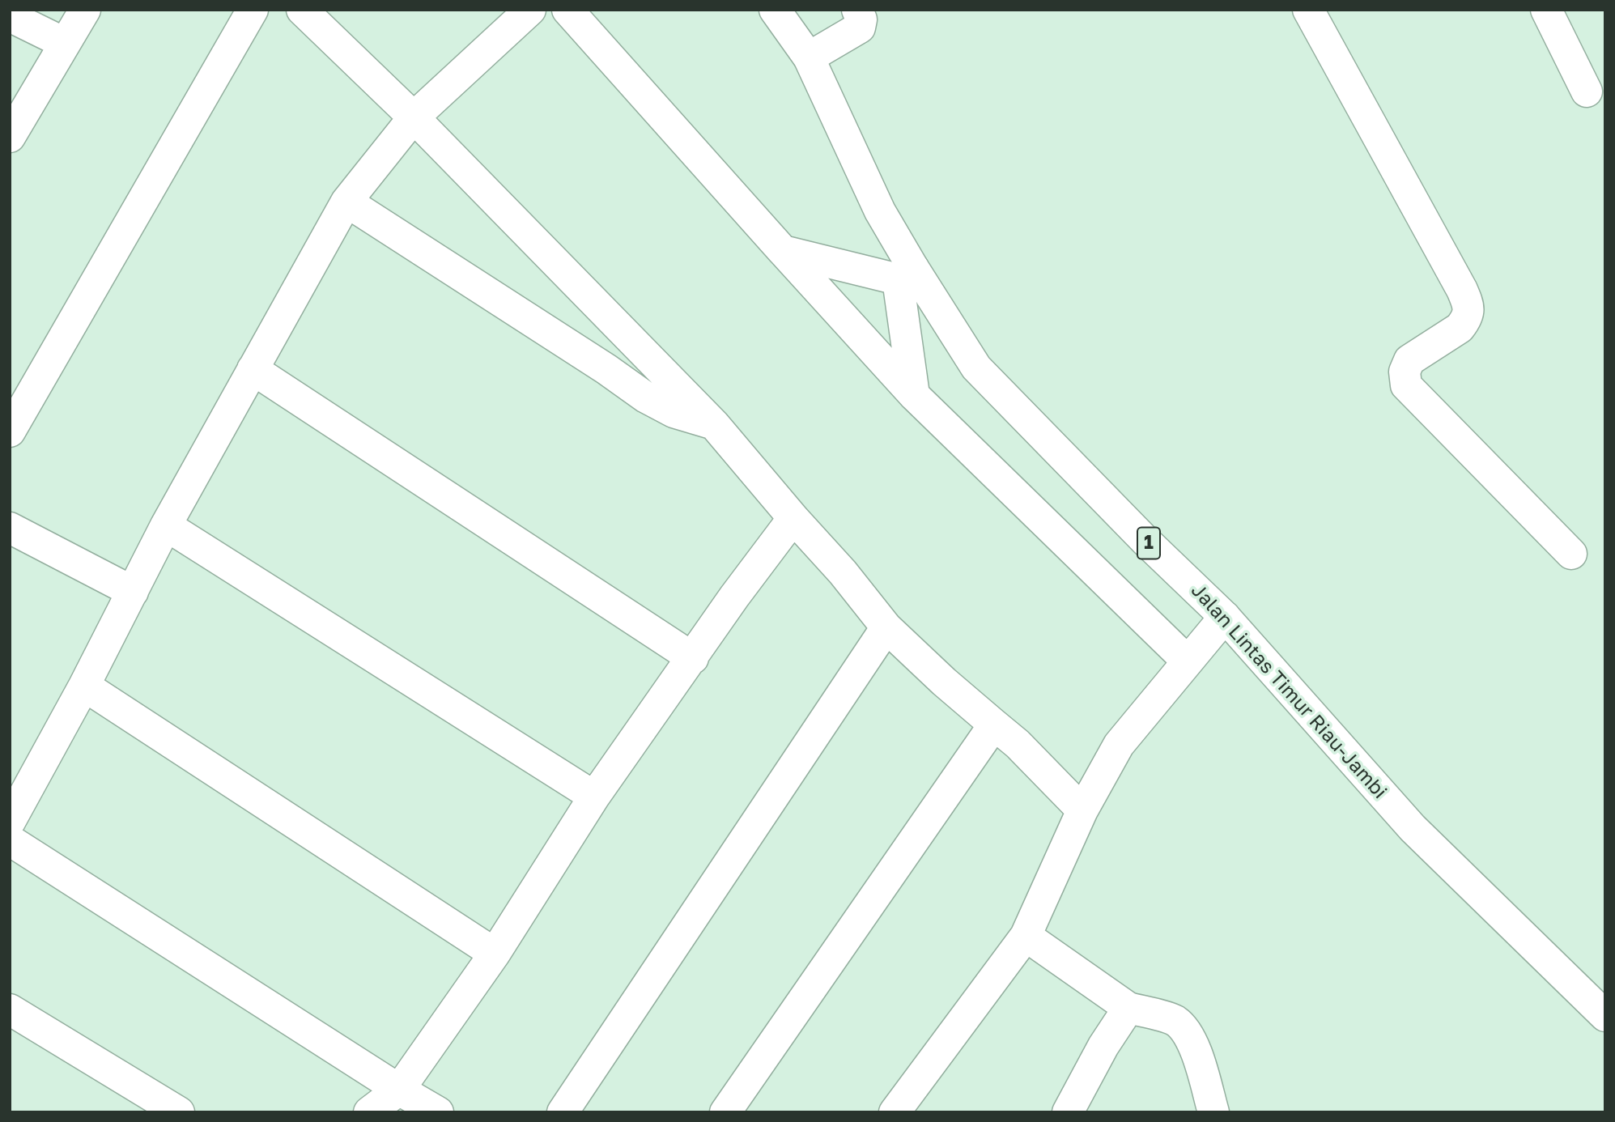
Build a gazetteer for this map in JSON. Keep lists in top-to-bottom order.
{
  "streets": {
    "main road": ["1", "Jalan Lintas Timur Riau-Jambi"]
  }
}
